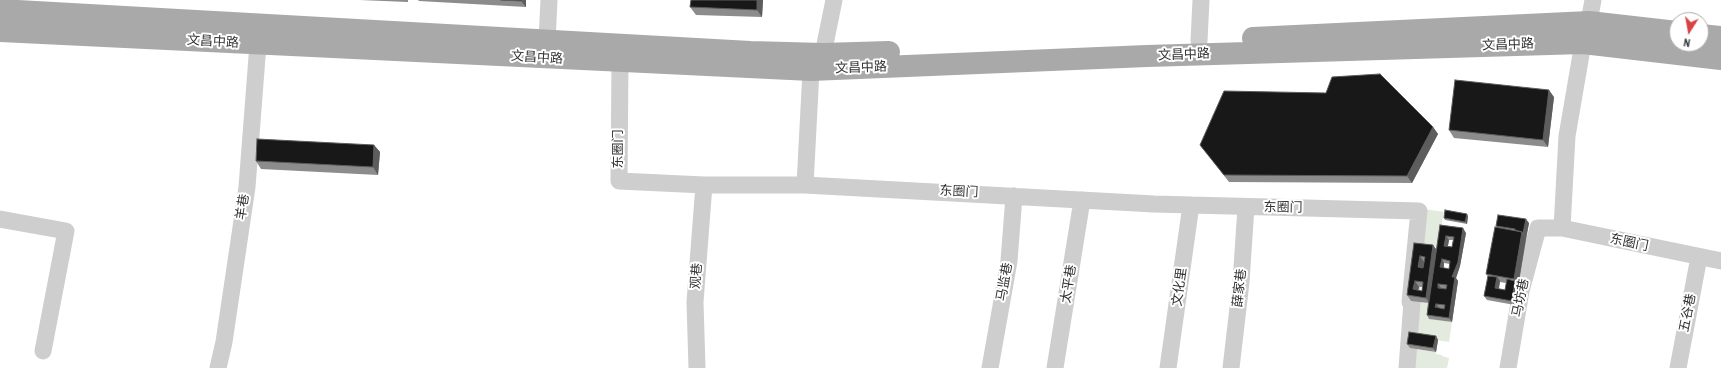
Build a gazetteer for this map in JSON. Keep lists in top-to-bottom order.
{
  "streets": {
    "main road": ["文昌中路"],
    "street": [
      "东圈门",
      "羊巷",
      "观巷",
      "马监巷",
      "太平巷",
      "文化里",
      "薛家巷",
      "马坊巷",
      "五谷巷"
    ]
  },
  "crossings": [
    ["文昌中路", "东圈门"],
    ["文昌中路", "羊巷"],
    ["东圈门", "观巷"],
    ["东圈门", "马监巷"],
    ["东圈门", "太平巷"],
    ["东圈门", "文化里"],
    ["东圈门", "薛家巷"],
    ["东圈门", "马坊巷"],
    ["东圈门", "五谷巷"]
  ],
  "north": "bottom"
}
